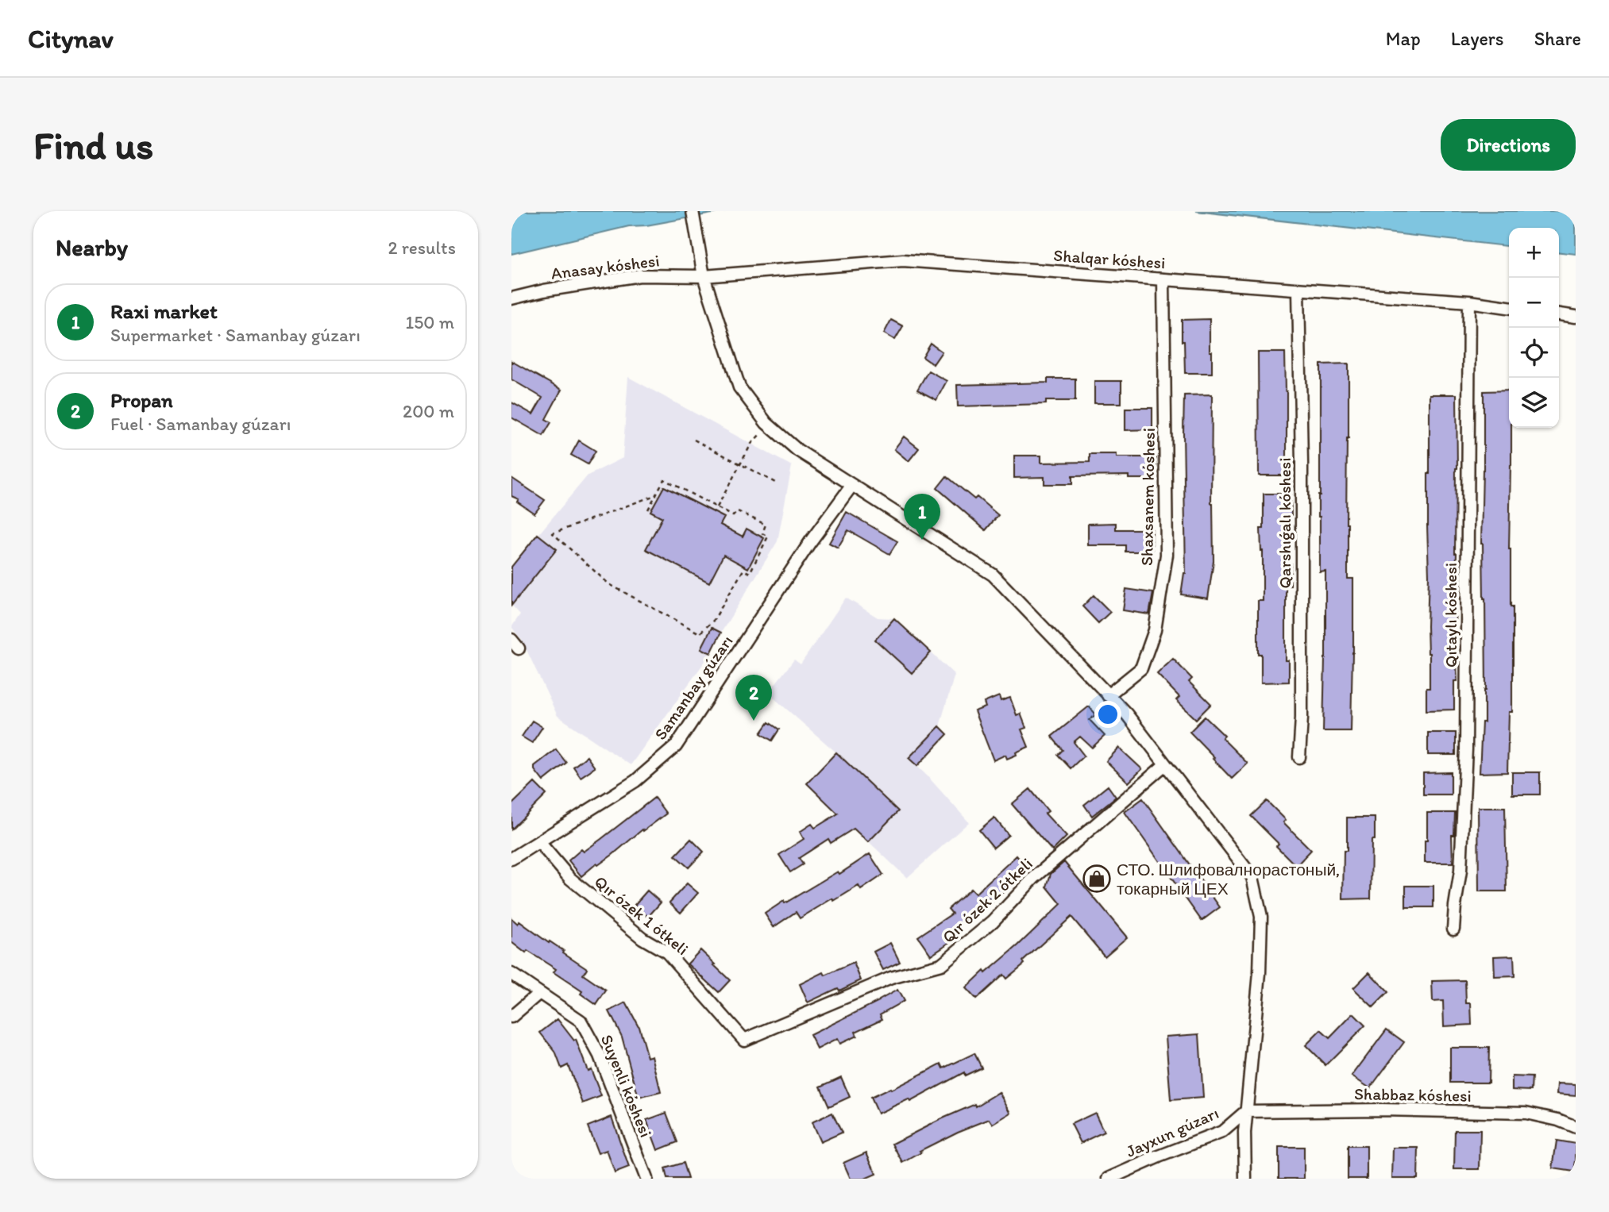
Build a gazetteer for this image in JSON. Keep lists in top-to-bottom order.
{
  "streets": {
    "street": [
      "Shalqar kóshesi",
      "Anasay kóshesi",
      "Shaxsanem kóshesi",
      "Qarshıǵalı kóshesi",
      "Qıtaylı kóshesi",
      "Samanbay gúzarı",
      "Qır ózek 2 ótkeli",
      "Qır ózek 1 ótkeli",
      "Suyenli kóshesi",
      "Shabbaz kóshesi",
      "Jayxun gúzarı"
    ]
  },
  "crossings": [
    ["Shalqar kóshesi", "Anasay kóshesi"],
    ["Shalqar kóshesi", "Shaxsanem kóshesi"],
    ["Shalqar kóshesi", "Qarshıǵalı kóshesi"],
    ["Shalqar kóshesi", "Qıtaylı kóshesi"],
    ["Samanbay gúzarı", "Qır ózek 1 ótkeli"],
    ["Qır ózek 2 ótkeli", "Qır ózek 1 ótkeli"],
    ["Shabbaz kóshesi", "Jayxun gúzarı"]
  ],
  "places": {
    "shop": ["СТО. Шлифовалнорастоный, токарный ЦЕХ"]
  },
  "page": {
    "header": "Citynav",
    "nav": ["Map", "Layers", "Share"],
    "buttons": "Directions",
    "title": "Find us",
    "heading": ["Nearby", "2 results"],
    "map_buttons": ["+", "−"],
    "list": [
      {
        "mark": "1",
        "name": "Raxi market",
        "note": "Supermarket · Samanbay gúzarı",
        "value": "150 m"
      },
      {
        "mark": "2",
        "name": "Propan",
        "note": "Fuel · Samanbay gúzarı",
        "value": "200 m"
      }
    ],
    "pins": ["1", "2"]
  }
}
